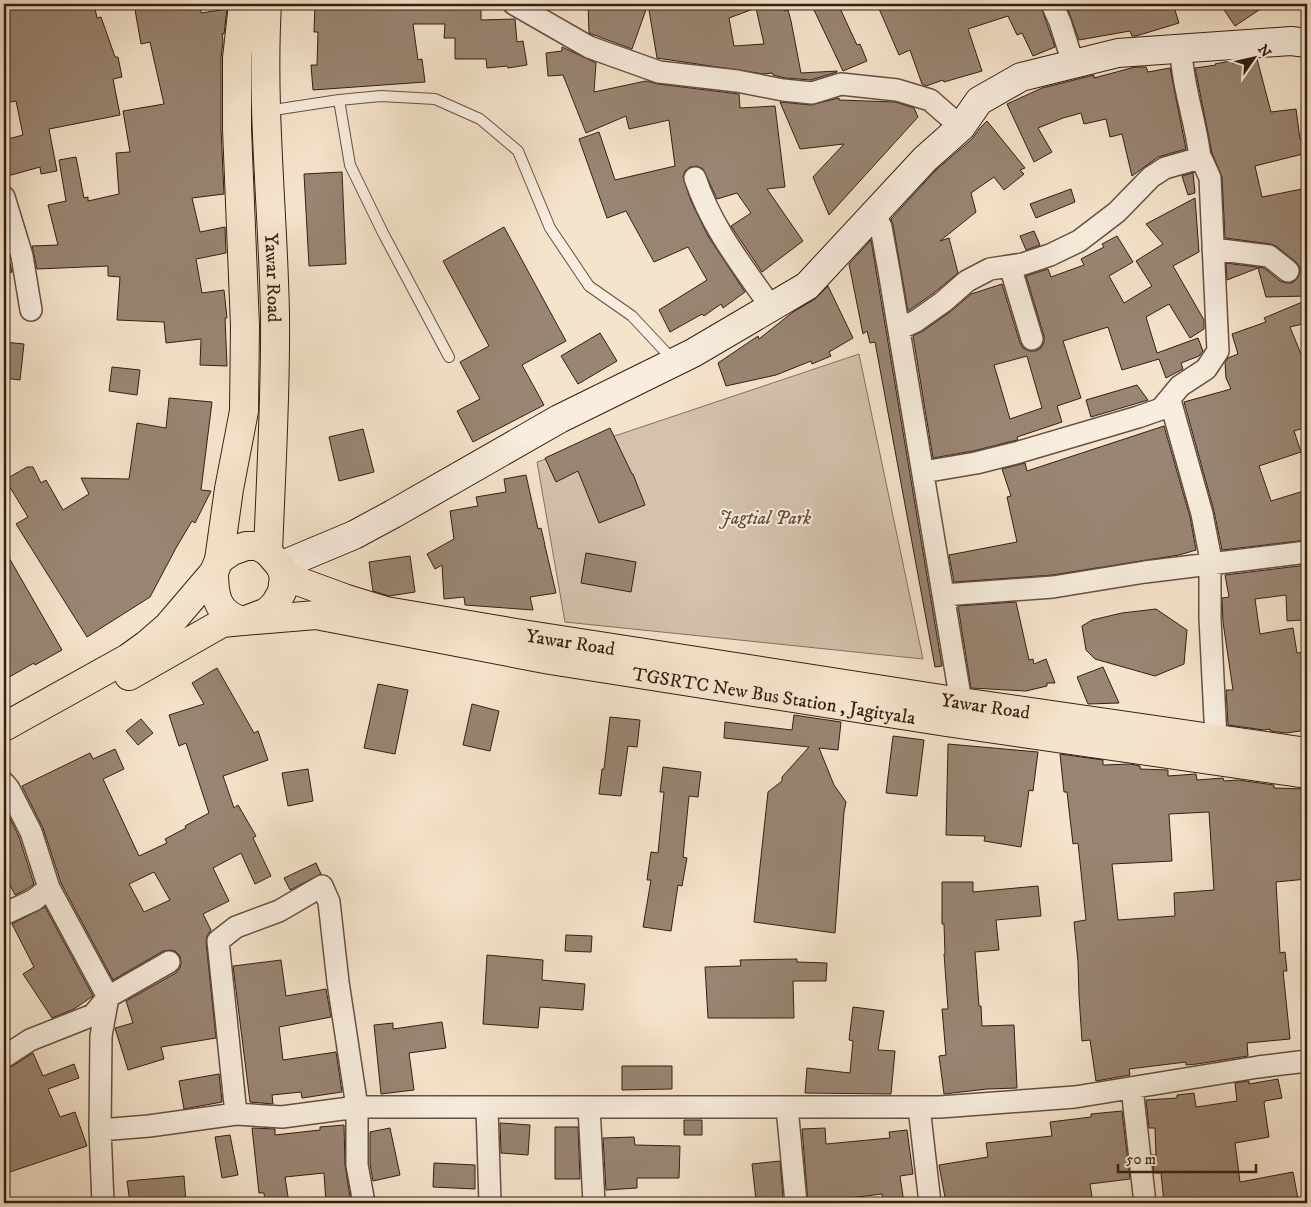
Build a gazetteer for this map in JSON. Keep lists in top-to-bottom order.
{
  "streets": {
    "highway": ["Yawar Road", "TGSRTC New Bus Station , Jagityala"]
  },
  "crossings": [
    ["Yawar Road", "TGSRTC New Bus Station , Jagityala"]
  ],
  "parks": ["Jagtial Park"],
  "scale_bar": "50 m",
  "north": "top right"
}
